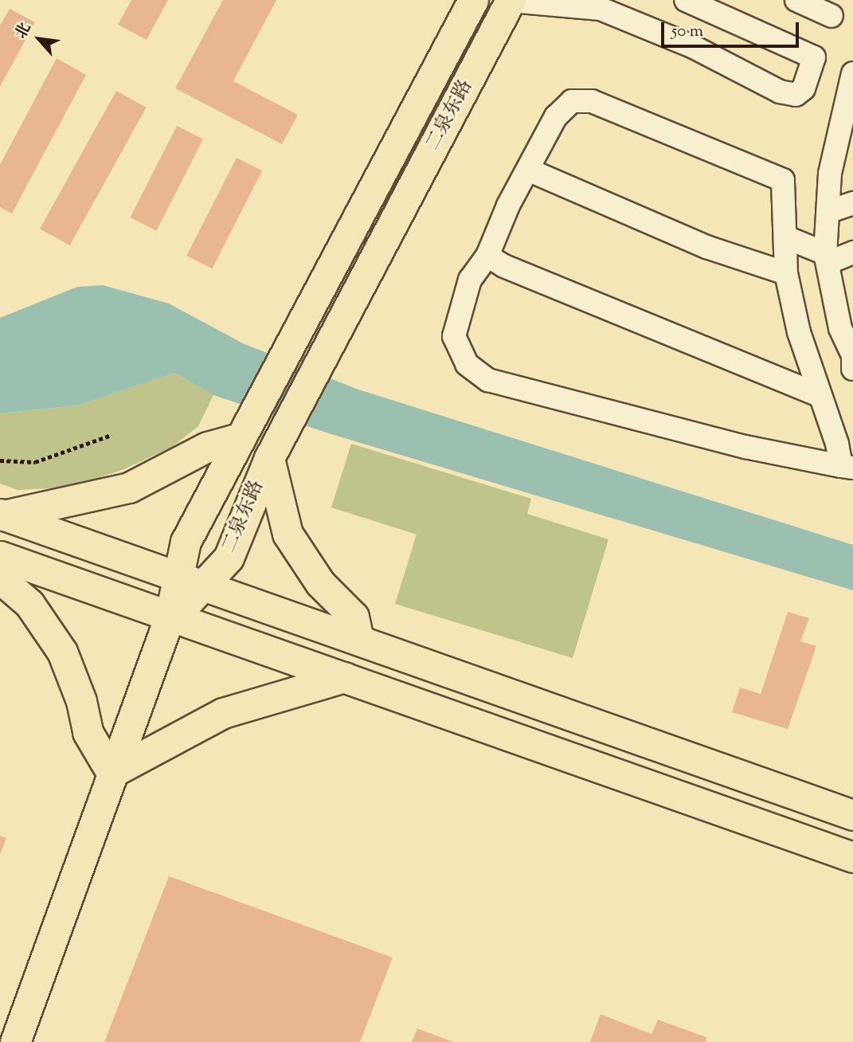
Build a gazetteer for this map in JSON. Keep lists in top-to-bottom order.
{
  "streets": {
    "main road": ["二泉东路"]
  },
  "scale_bar": "50 m",
  "north": "top left"
}
